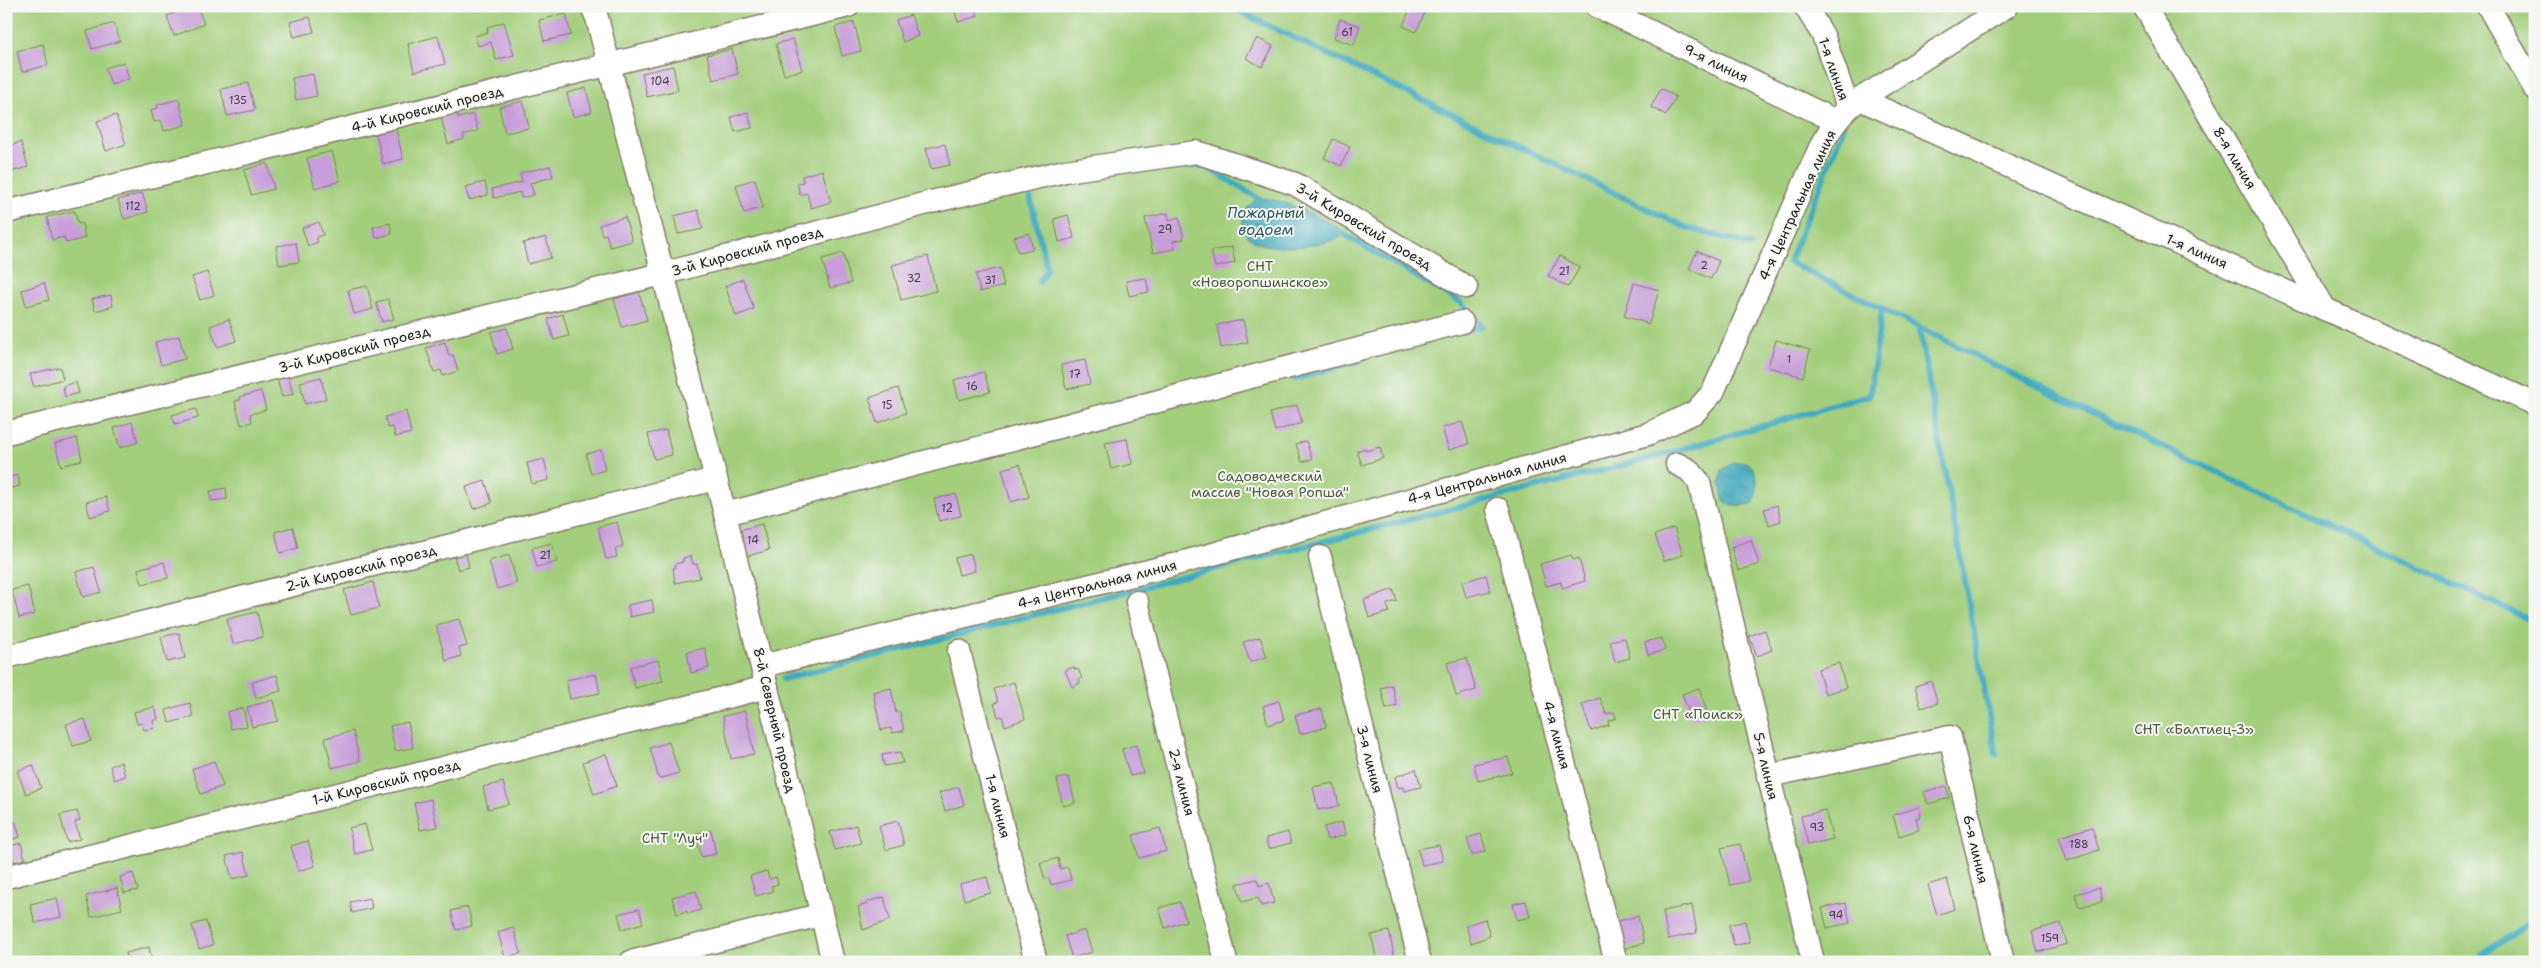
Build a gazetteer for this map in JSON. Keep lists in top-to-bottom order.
{
  "streets": {
    "street": [
      "9-я линия",
      "1-я линия",
      "4-й Кировский проезд",
      "8-я линия",
      "4-я Центральная линия",
      "3-й Кировский проезд",
      "2-й Кировский проезд",
      "8-й Северный проезд",
      "4-я линия",
      "3-я линия",
      "5-я линия",
      "1-й Кировский проезд",
      "2-я линия",
      "6-я линия"
    ]
  },
  "crossings": [
    ["9-я линия", "1-я линия"],
    ["9-я линия", "4-я Центральная линия"],
    ["1-я линия", "8-я линия"],
    ["1-я линия", "4-я Центральная линия"],
    ["4-й Кировский проезд", "8-й Северный проезд"],
    ["4-я Центральная линия", "8-й Северный проезд"],
    ["4-я Центральная линия", "1-й Кировский проезд"],
    ["3-й Кировский проезд", "8-й Северный проезд"],
    ["2-й Кировский проезд", "8-й Северный проезд"],
    ["8-й Северный проезд", "1-й Кировский проезд"],
    ["5-я линия", "6-я линия"]
  ],
  "water": ["Пожарный водоем"],
  "parks": [
    "СНТ «Новоропшинское»",
    "Садоводческий массив \"Новая Ропша\"",
    "СНТ «Поиск»",
    "СНТ «Балтиец-3»",
    "СНТ \"Луч\""
  ],
  "house_numbers": [
    "61",
    "104",
    "135",
    "112",
    "29",
    "2",
    "21",
    "32",
    "31",
    "1",
    "17",
    "16",
    "15",
    "12",
    "14",
    "21",
    "93",
    "188",
    "94",
    "159"
  ]
}
